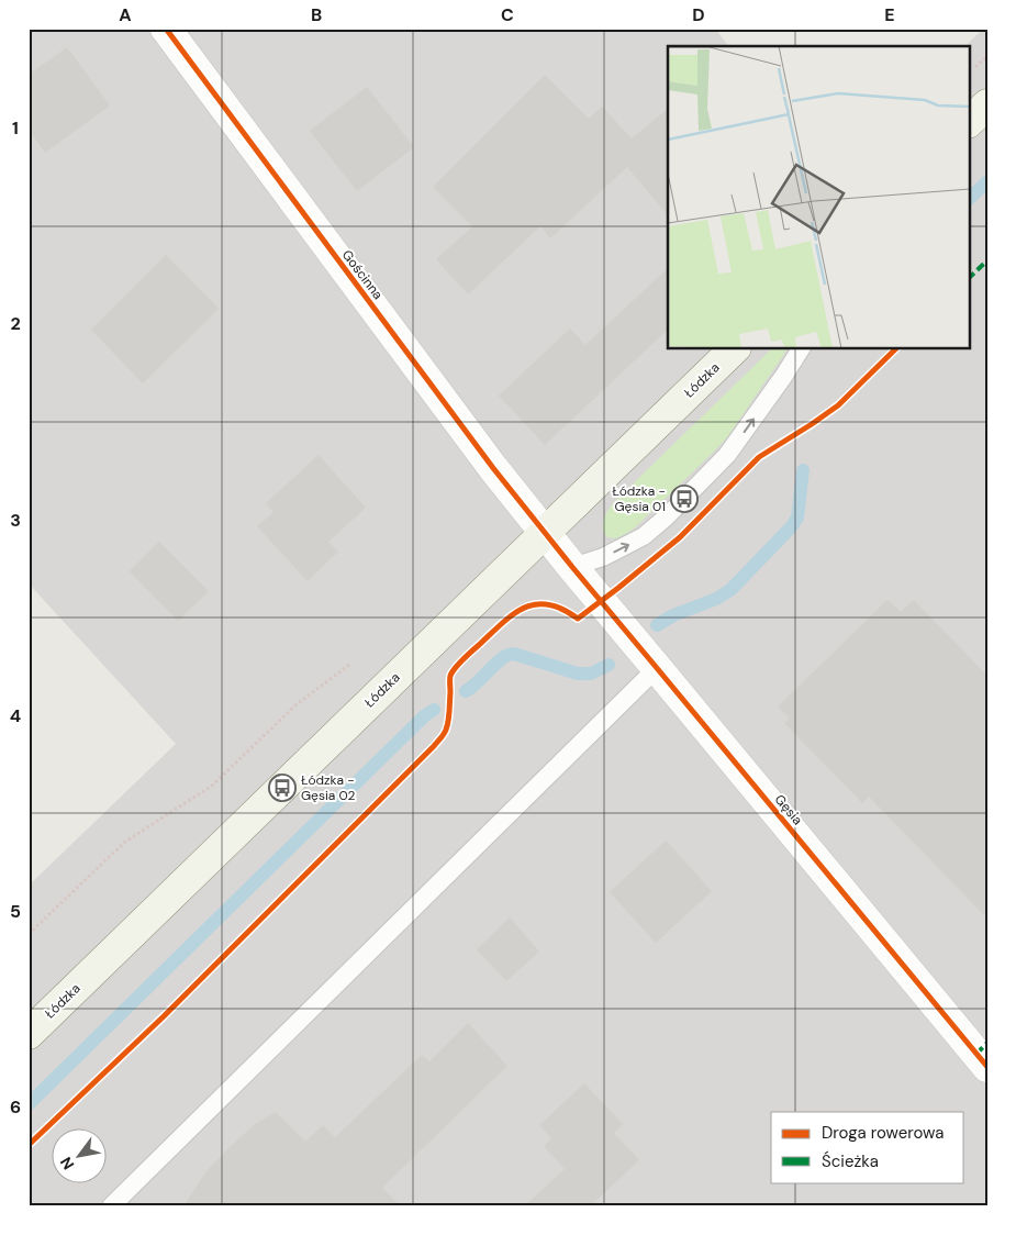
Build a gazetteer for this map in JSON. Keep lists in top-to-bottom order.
{
  "streets": {
    "main road": ["Łódzka"],
    "street": ["Gościnna", "Gęsia"]
  },
  "crossings": [
    ["Gościnna", "Łódzka"],
    ["Gościnna", "Gęsia"]
  ],
  "places": {
    "bus stop": ["Łódzka - Gęsia 01", "Łódzka - Gęsia 02"]
  },
  "legend": ["Droga rowerowa", "Ścieżka"],
  "north": "bottom left",
  "grid": {
    "columns": [
      "A",
      "B",
      "C",
      "D",
      "E"
    ],
    "rows": [
      "1",
      "2",
      "3",
      "4",
      "5",
      "6"
    ]
  }
}
